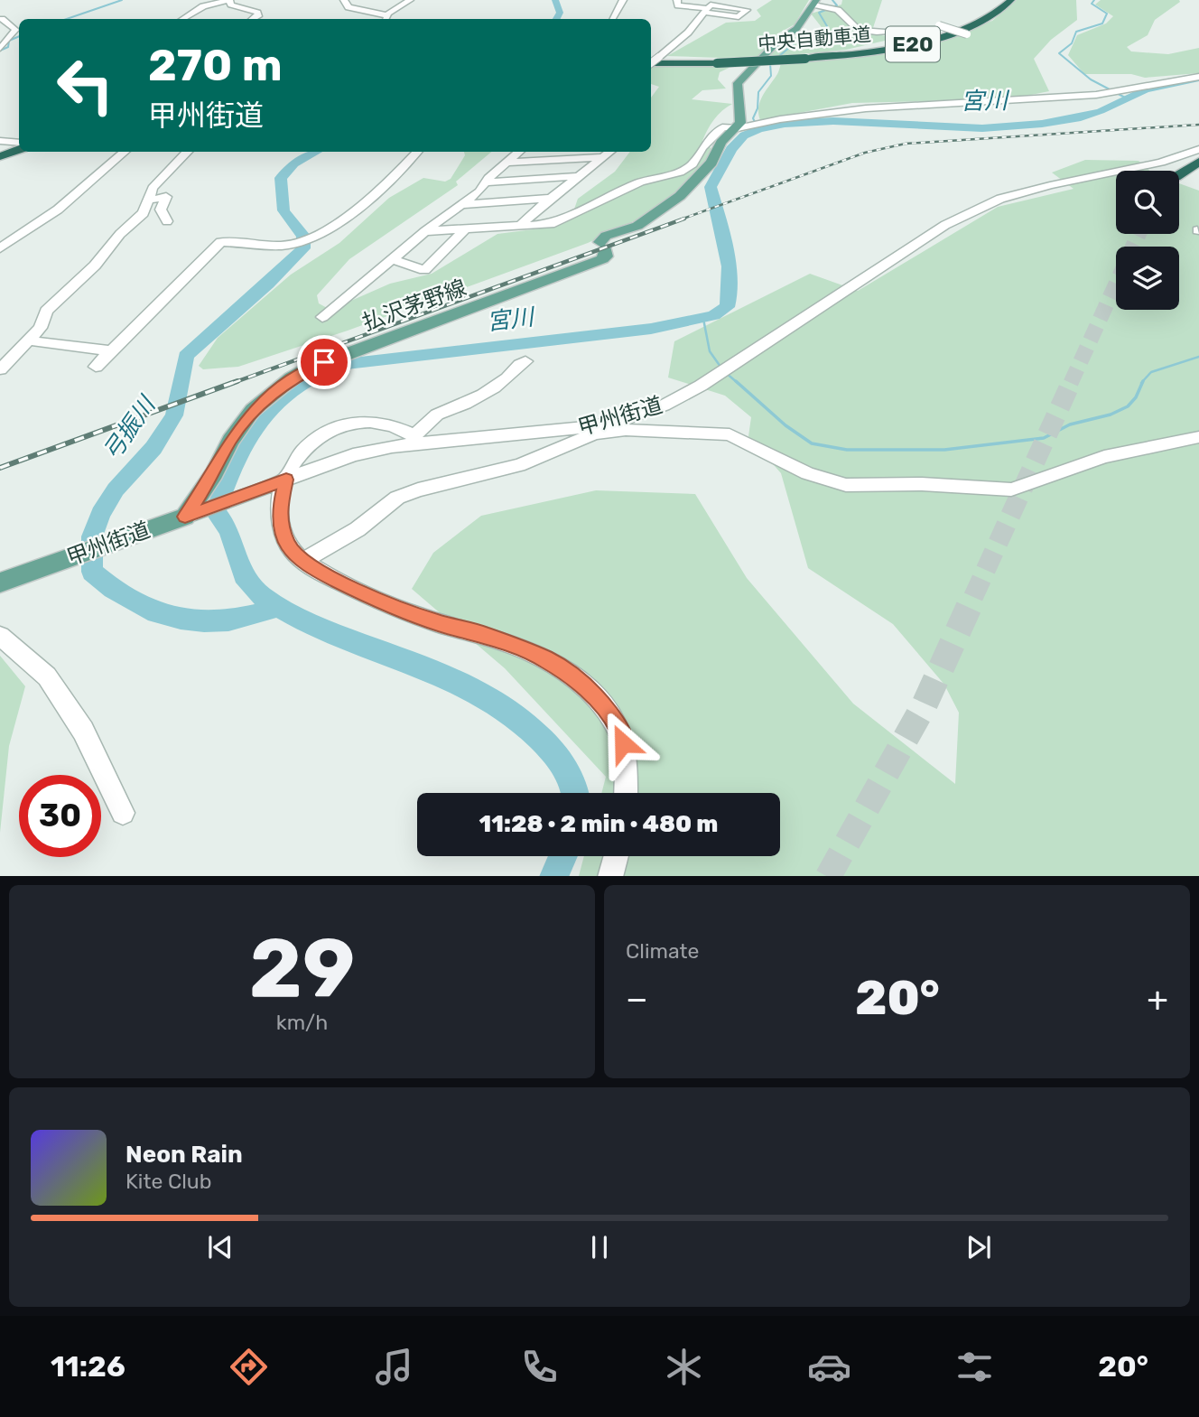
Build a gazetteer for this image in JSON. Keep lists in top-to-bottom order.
{
  "streets": {
    "highway": ["中央自動車道", "E20"],
    "main road": ["払沢茅野線", "甲州街道"]
  },
  "crossings": [
    ["払沢茅野線", "甲州街道"]
  ],
  "water": ["宮川", "弓振川"],
  "page": {
    "turn": ["270 m", "甲州街道"],
    "limit": "30",
    "trip": "11:28 · 2 min · 480 m",
    "tile": [
      ["29", "km/h"],
      "Climate"
    ],
    "heat": ["−", "20°", "+"],
    "song": ["Neon Rain", "Kite Club"],
    "tabs": ["11:26", "20°"]
  }
}
